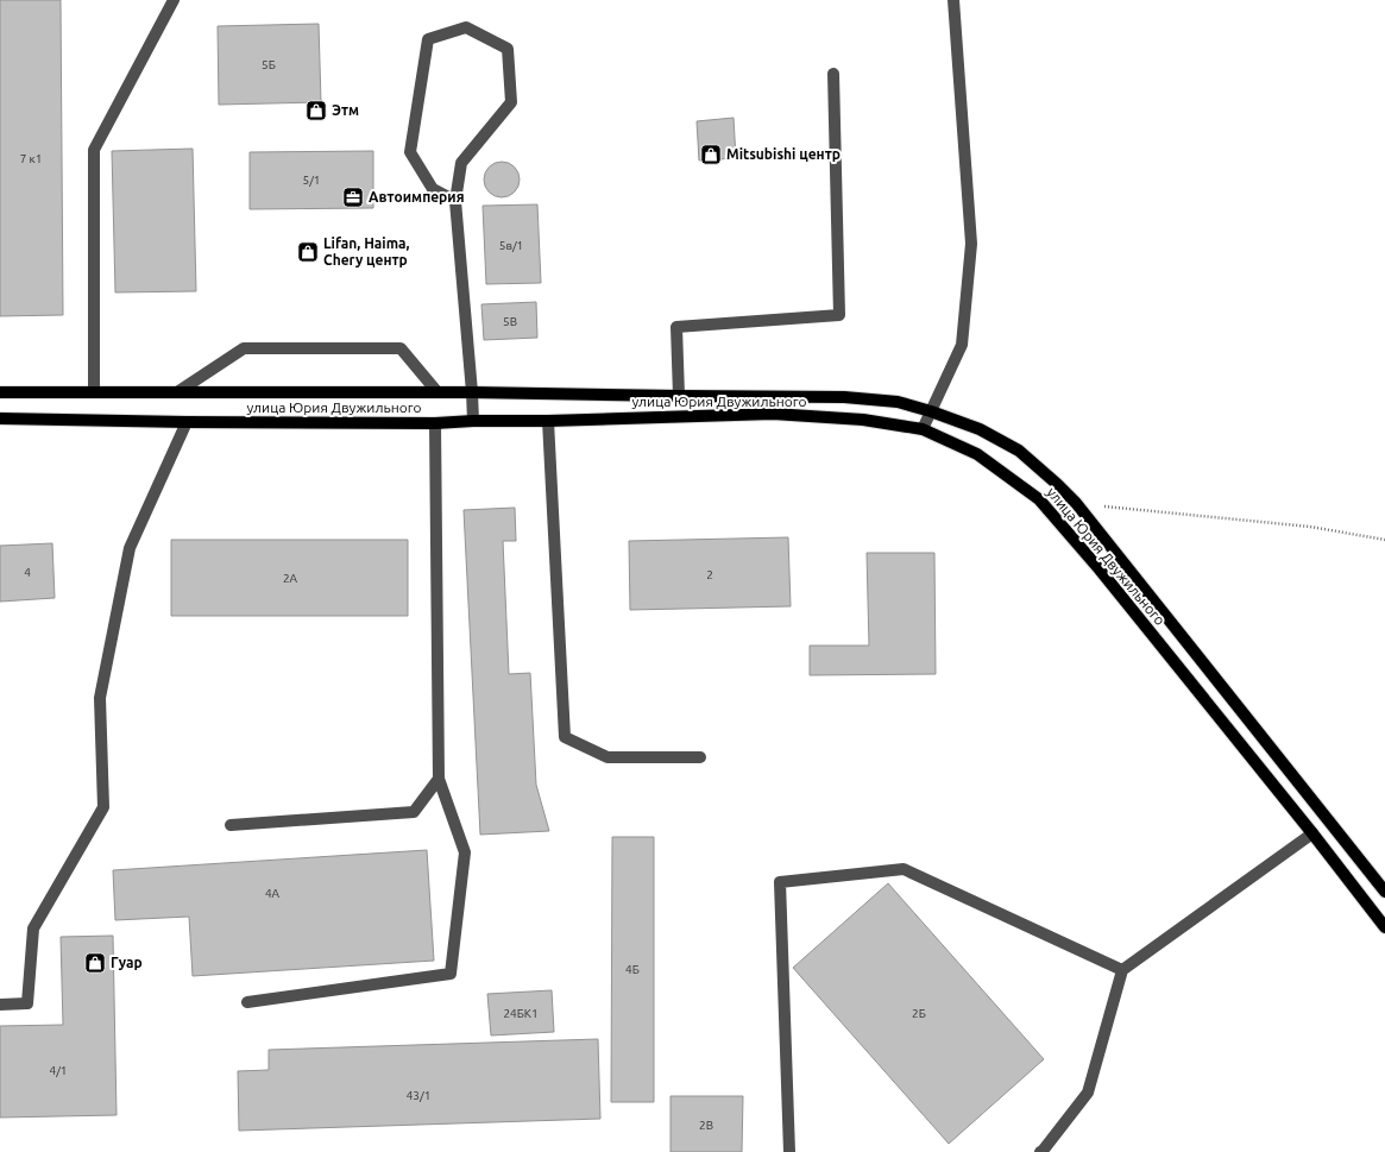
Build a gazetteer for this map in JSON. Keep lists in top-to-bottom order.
{
  "streets": {
    "main road": ["улица Юрия Двужильного"]
  },
  "places": {
    "shop": [
      "Этм",
      "Mitsubishi центр",
      "Lifan, Haima, Chery центр",
      "Гуар"
    ],
    "office": ["Автоимперия"]
  },
  "house_numbers": [
    "5Б",
    "7 к1",
    "5/1",
    "5в/1",
    "5В",
    "4",
    "2",
    "2А",
    "4А",
    "4Б",
    "24БК1",
    "2Б",
    "4/1",
    "43/1",
    "2В"
  ]
}
